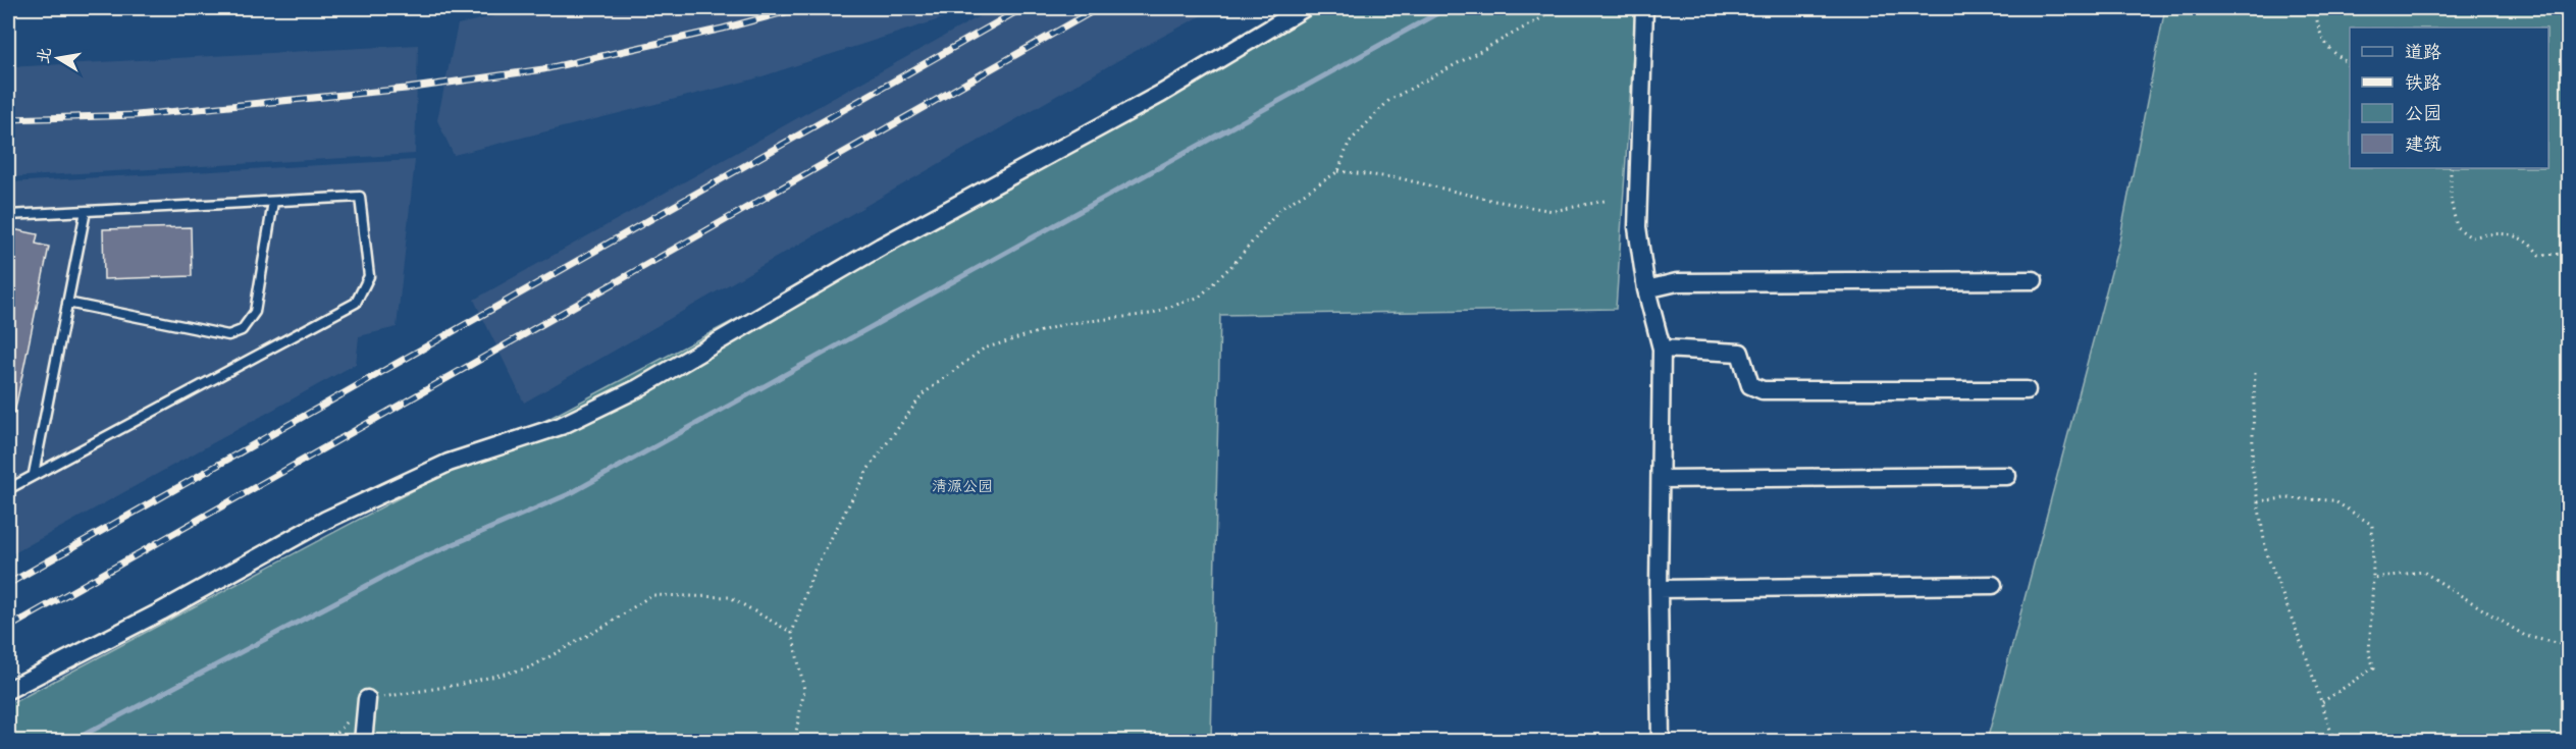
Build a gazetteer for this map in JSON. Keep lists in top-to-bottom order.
{
  "parks": ["清源公园"],
  "legend": [
    "道路",
    "铁路",
    "公园",
    "建筑"
  ],
  "north": "left"
}
